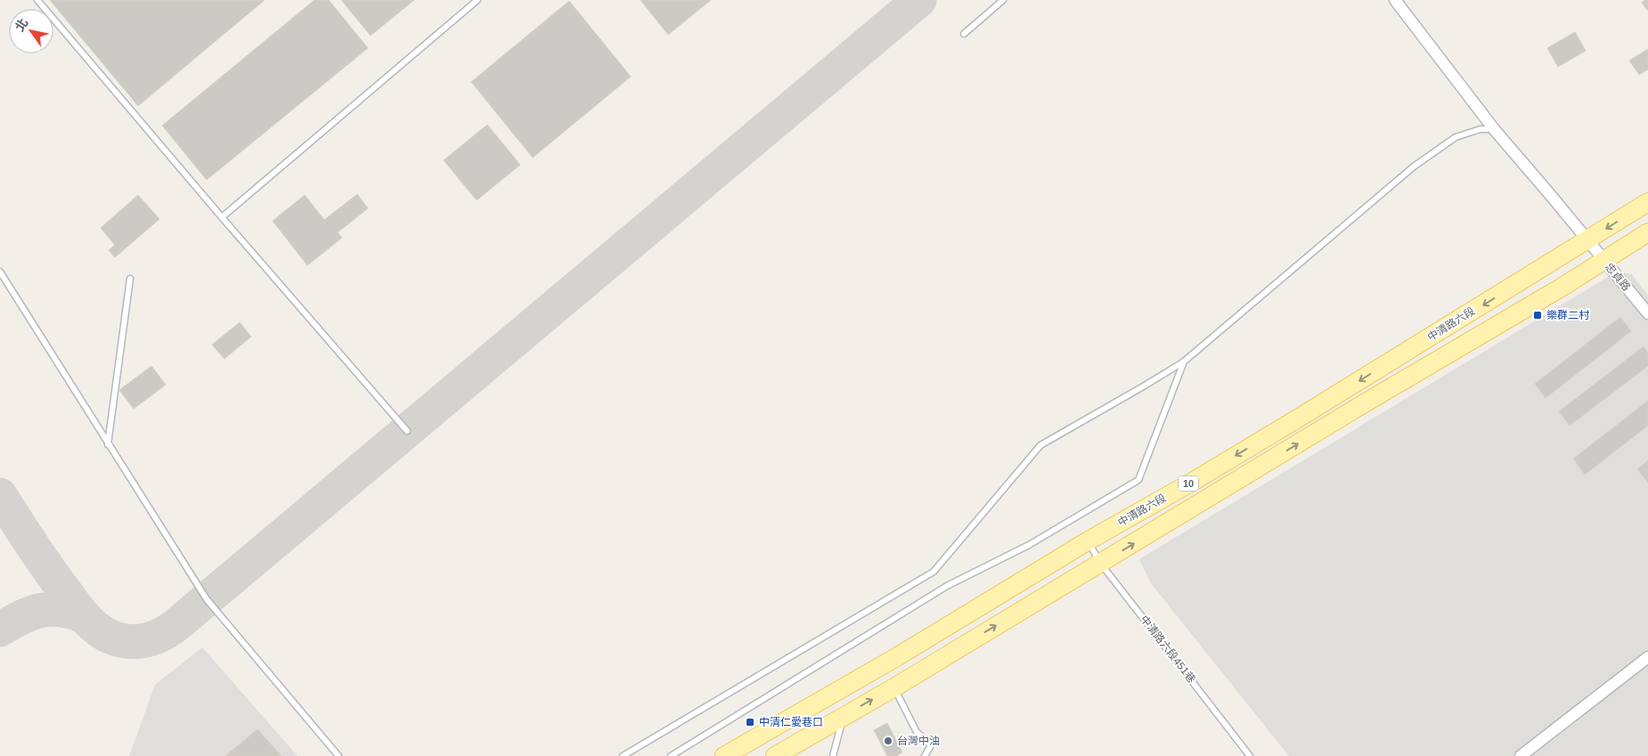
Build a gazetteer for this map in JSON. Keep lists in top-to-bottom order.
{
  "streets": {
    "main road": ["中清路六段", "10"],
    "street": ["忠貞路"],
    "lane": ["中清路六段451巷"]
  },
  "crossings": [
    ["忠貞路", "中清路六段"],
    ["忠貞路", "10"],
    ["中清路六段", "中清路六段451巷"],
    ["10", "中清路六段451巷"]
  ],
  "places": {
    "transit": ["樂群二村", "中清仁愛巷口"],
    "other": ["台灣中油"]
  },
  "north": "top left"
}
